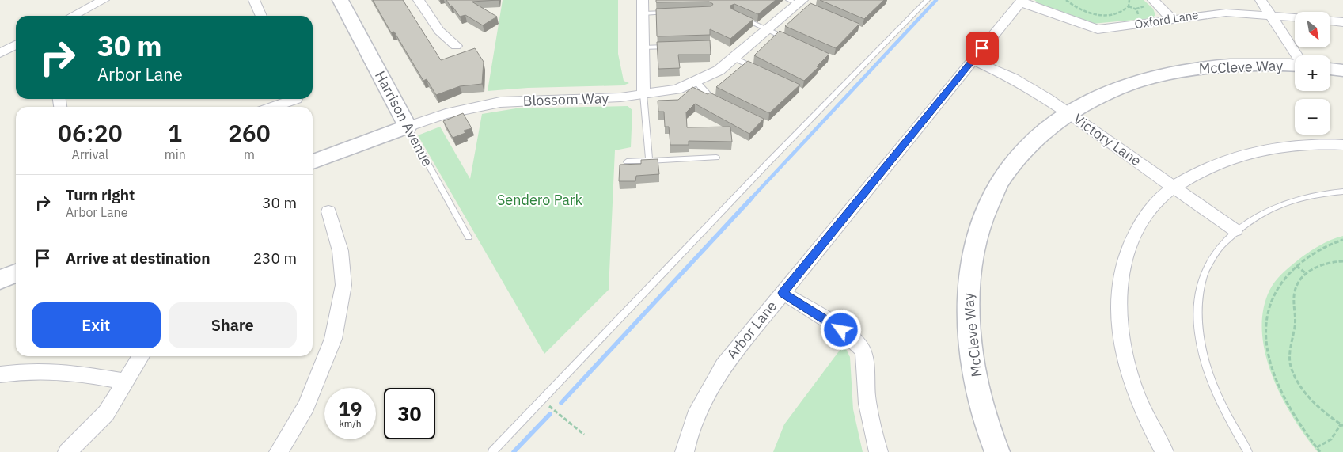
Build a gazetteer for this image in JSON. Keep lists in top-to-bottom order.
{
  "streets": {
    "street": [
      "Oxford Lane",
      "McCleve Way",
      "Blossom Way",
      "Harrison Avenue",
      "Victory Lane",
      "Arbor Lane"
    ]
  },
  "crossings": [
    ["Oxford Lane", "Arbor Lane"],
    ["McCleve Way", "Victory Lane"],
    ["Blossom Way", "Harrison Avenue"],
    ["Victory Lane", "Arbor Lane"]
  ],
  "parks": ["Sendero Park"],
  "north": "bottom right",
  "page": {
    "map_buttons": ["+", "−"],
    "turn": ["30 m", "Arbor Lane"],
    "eta": [
      "06:20",
      "Arrival",
      "1",
      "min",
      "260",
      "m"
    ],
    "list": [
      {
        "name": "Turn right",
        "note": "Arbor Lane",
        "value": "30 m"
      },
      {
        "name": "Arrive at destination",
        "value": "230 m"
      }
    ],
    "buttons": ["Exit", "Share"],
    "speed": "19 km/h",
    "limit": "30"
  }
}
